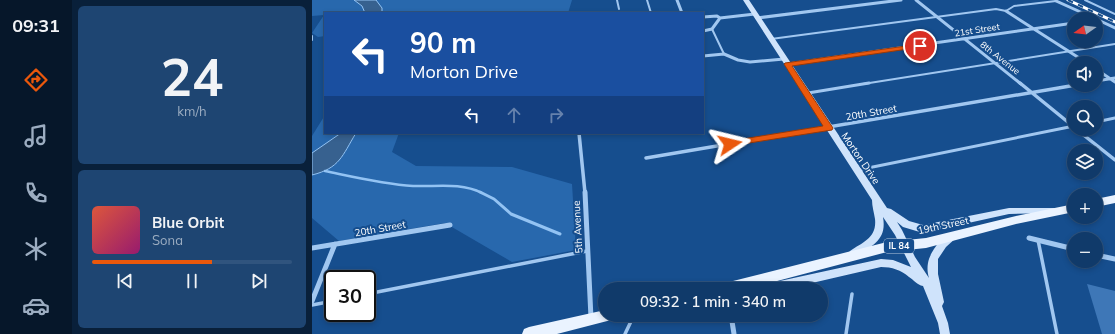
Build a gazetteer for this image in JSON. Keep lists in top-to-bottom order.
{
  "streets": {
    "main road": ["19th Street", "IL 84"],
    "street": [
      "21st Street",
      "8th Avenue",
      "20th Street",
      "Morton Drive",
      "5th Avenue"
    ]
  },
  "crossings": [
    ["21st Street", "8th Avenue"],
    ["21st Street", "Morton Drive"],
    ["8th Avenue", "20th Street"],
    ["20th Street", "Morton Drive"],
    ["Morton Drive", "19th Street"]
  ],
  "north": "left",
  "page": {
    "tabs": "09:31",
    "tile": ["24", "km/h"],
    "map_buttons": ["+", "−"],
    "turn": ["90 m", "Morton Drive"],
    "song": ["Blue Orbit", "Sona"],
    "limit": "30",
    "trip": "09:32 · 1 min · 340 m"
  }
}
